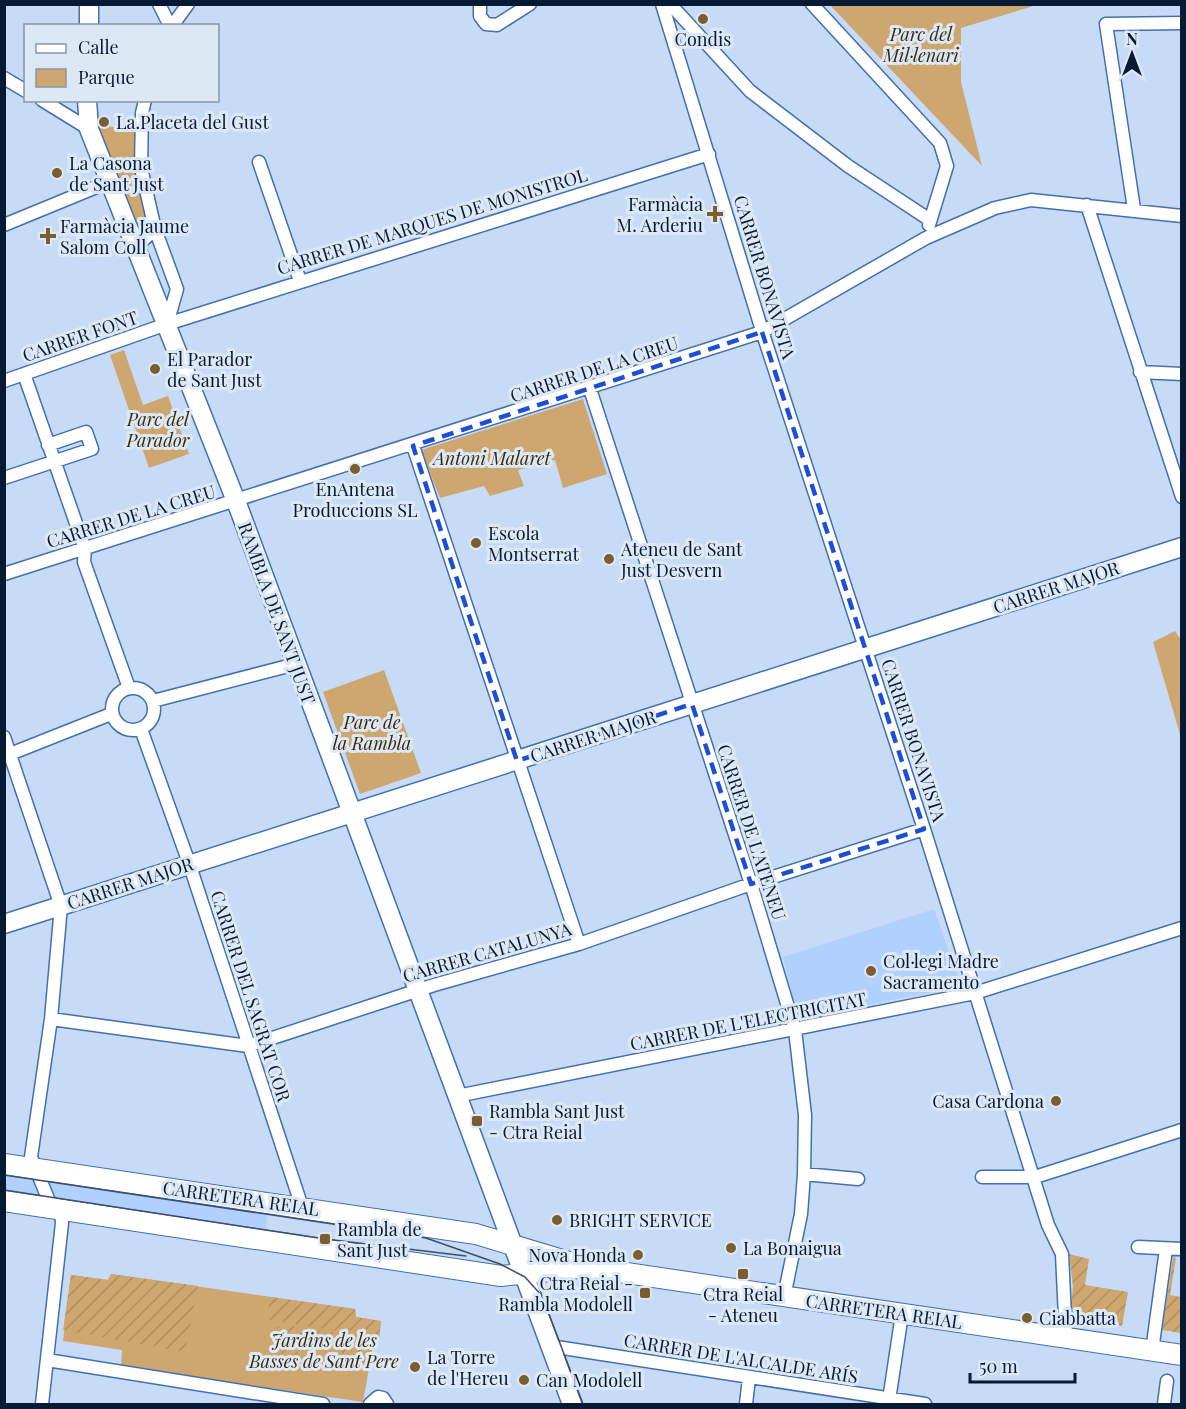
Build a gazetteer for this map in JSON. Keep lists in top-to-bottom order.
{
  "streets": {
    "main road": ["CARRETERA REIAL"],
    "street": [
      "CARRER DE MARQUES DE MONISTROL",
      "CARRER BONAVISTA",
      "CARRER FONT",
      "CARRER DE LA CREU",
      "CARRER MAJOR",
      "RAMBLA DE SANT JUST",
      "CARRER DE L'ATENEU",
      "CARRER CATALUNYA",
      "CARRER DEL SAGRAT COR",
      "CARRER DE L'ELECTRICITAT",
      "CARRER DE L'ALCALDE ARÍS"
    ]
  },
  "crossings": [
    ["CARRER DE MARQUES DE MONISTROL", "CARRER BONAVISTA"],
    ["CARRER DE MARQUES DE MONISTROL", "CARRER FONT"],
    ["CARRER DE MARQUES DE MONISTROL", "RAMBLA DE SANT JUST"],
    ["CARRER BONAVISTA", "CARRER DE LA CREU"],
    ["CARRER BONAVISTA", "CARRER MAJOR"],
    ["CARRER BONAVISTA", "CARRER CATALUNYA"],
    ["CARRER BONAVISTA", "CARRER DE L'ELECTRICITAT"],
    ["CARRER BONAVISTA", "CARRETERA REIAL"],
    ["CARRER FONT", "RAMBLA DE SANT JUST"],
    ["CARRER DE LA CREU", "RAMBLA DE SANT JUST"],
    ["CARRER DE LA CREU", "CARRER DE L'ATENEU"],
    ["CARRER MAJOR", "RAMBLA DE SANT JUST"],
    ["CARRER MAJOR", "CARRER DE L'ATENEU"],
    ["CARRER MAJOR", "CARRER DEL SAGRAT COR"],
    ["RAMBLA DE SANT JUST", "CARRER CATALUNYA"],
    ["RAMBLA DE SANT JUST", "CARRER DE L'ELECTRICITAT"],
    ["RAMBLA DE SANT JUST", "CARRETERA REIAL"],
    ["RAMBLA DE SANT JUST", "CARRER DE L'ALCALDE ARÍS"],
    ["CARRER DE L'ATENEU", "CARRER CATALUNYA"],
    ["CARRER DE L'ATENEU", "CARRER DE L'ELECTRICITAT"],
    ["CARRER DE L'ATENEU", "CARRETERA REIAL"],
    ["CARRER CATALUNYA", "CARRER DEL SAGRAT COR"],
    ["CARRER DEL SAGRAT COR", "CARRETERA REIAL"]
  ],
  "parks": [
    "Parc del Mil·lenari",
    "Parc del Parador",
    "Antoni Malaret",
    "Parc de la Rambla",
    "Jardins de les Basses de Sant Pere"
  ],
  "places": {
    "other": [
      "Condis",
      "La.Placeta del Gust",
      "La Casona de Sant Just",
      "El Parador de Sant Just",
      "EnAntena Produccions SL",
      "Escola Montserrat",
      "Ateneu de Sant Just Desvern",
      "Col·legi Madre Sacramento",
      "Casa Cardona",
      "BRIGHT SERVICE",
      "La Bonaigua",
      "Nova Honda",
      "Ciabbatta",
      "La Torre de l'Hereu",
      "Can Modolell"
    ],
    "health": ["Farmàcia M. Arderiu", "Farmàcia Jaume Salom Coll"],
    "transit": [
      "Rambla Sant Just - Ctra Reial",
      "Rambla de Sant Just",
      "Ctra Reial - Ateneu",
      "Ctra Reial - Rambla Modolell"
    ]
  },
  "legend": ["Calle", "Parque"],
  "scale_bar": "50 m",
  "north": "top"
}
